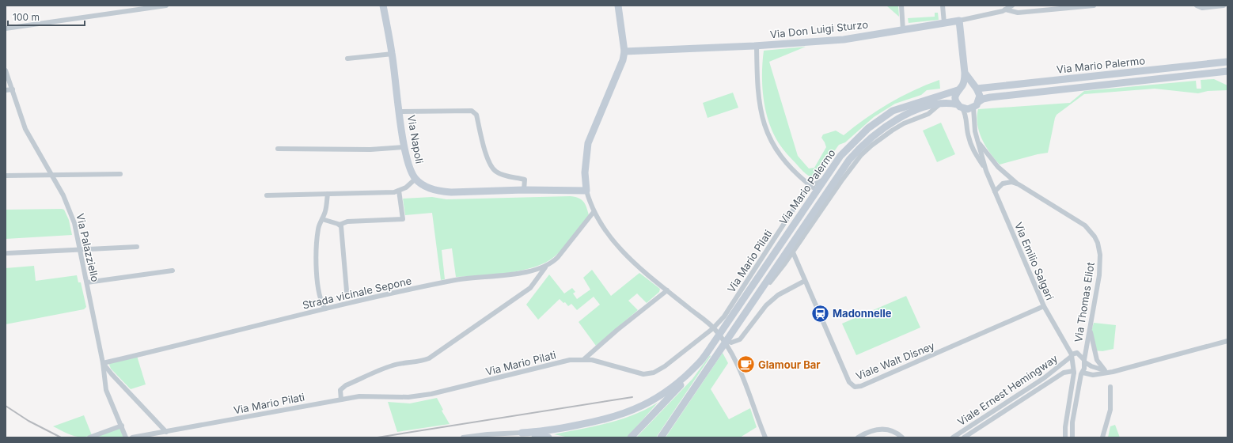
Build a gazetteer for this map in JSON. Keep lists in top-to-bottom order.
{
  "streets": {
    "street": [
      "Via Don Luigi Sturzo",
      "Via Mario Palermo",
      "Via Napoli",
      "Via Palazziello",
      "Via Mario Pilati",
      "Via Emilio Salgari",
      "Strada vicinale Sepone",
      "Via Thomas Eliot",
      "Viale Walt Disney",
      "Viale Ernest Hemingway"
    ]
  },
  "crossings": [
    ["Via Mario Palermo", "Via Mario Pilati"],
    ["Via Mario Palermo", "Via Emilio Salgari"],
    ["Via Mario Palermo", "Viale Walt Disney"],
    ["Via Palazziello", "Strada vicinale Sepone"],
    ["Via Emilio Salgari", "Via Thomas Eliot"],
    ["Via Emilio Salgari", "Viale Walt Disney"],
    ["Via Emilio Salgari", "Viale Ernest Hemingway"]
  ],
  "places": {
    "station": ["Madonnelle"],
    "cafe": ["Glamour Bar"]
  },
  "scale_bar": "100 m"
}
